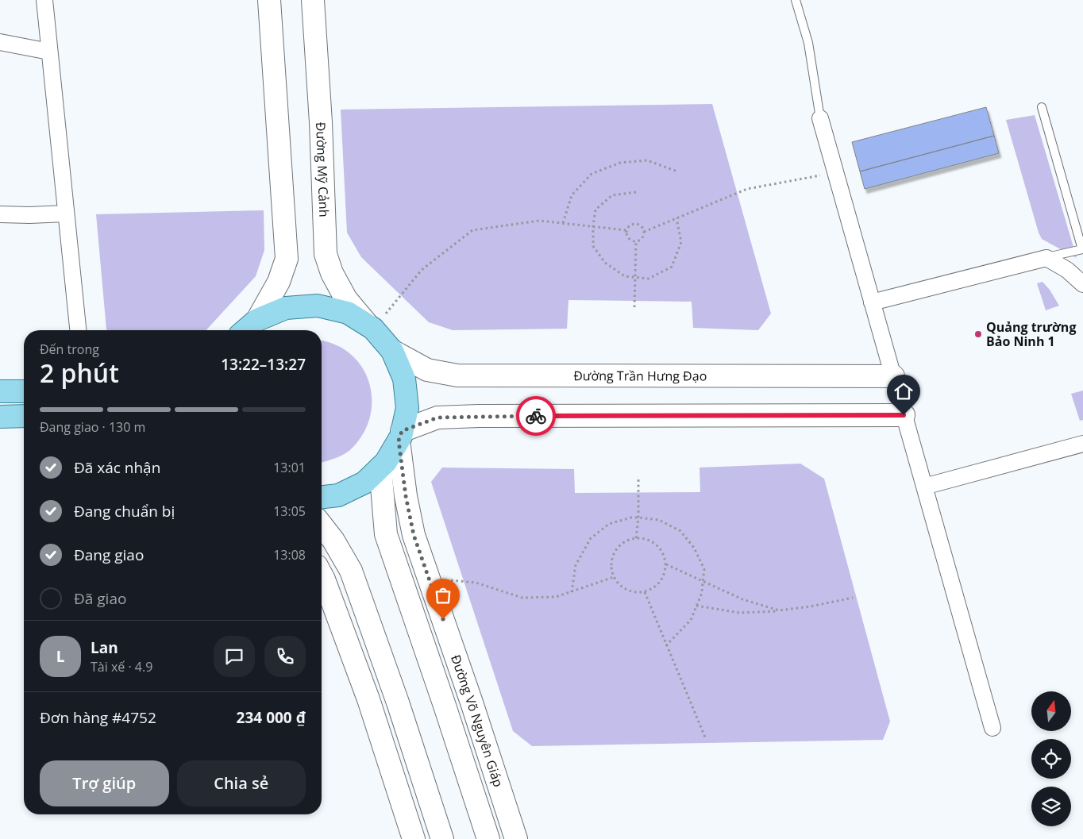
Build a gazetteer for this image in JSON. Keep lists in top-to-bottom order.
{
  "streets": {
    "main road": ["Đường Mỹ Cảnh", "Đường Trần Hưng Đạo", "Đường Võ Nguyên Giáp"]
  },
  "places": ["Quảng trường Bảo Ninh 1"],
  "north": "top",
  "page": {
    "heading": ["2 phút", "Đến trong", "13:22–13:27"],
    "panel": [
      "Lan",
      "Tài xế · 4.9",
      "Đơn hàng #4752",
      "234 000 ₫"
    ],
    "bar": "Đang giao · 130 m",
    "list": [
      ["Đã xác nhận", "13:01"],
      ["Đang chuẩn bị", "13:05"],
      ["Đang giao", "13:08"],
      "Đã giao"
    ],
    "round": "L",
    "buttons": ["Trợ giúp", "Chia sẻ"]
  }
}
